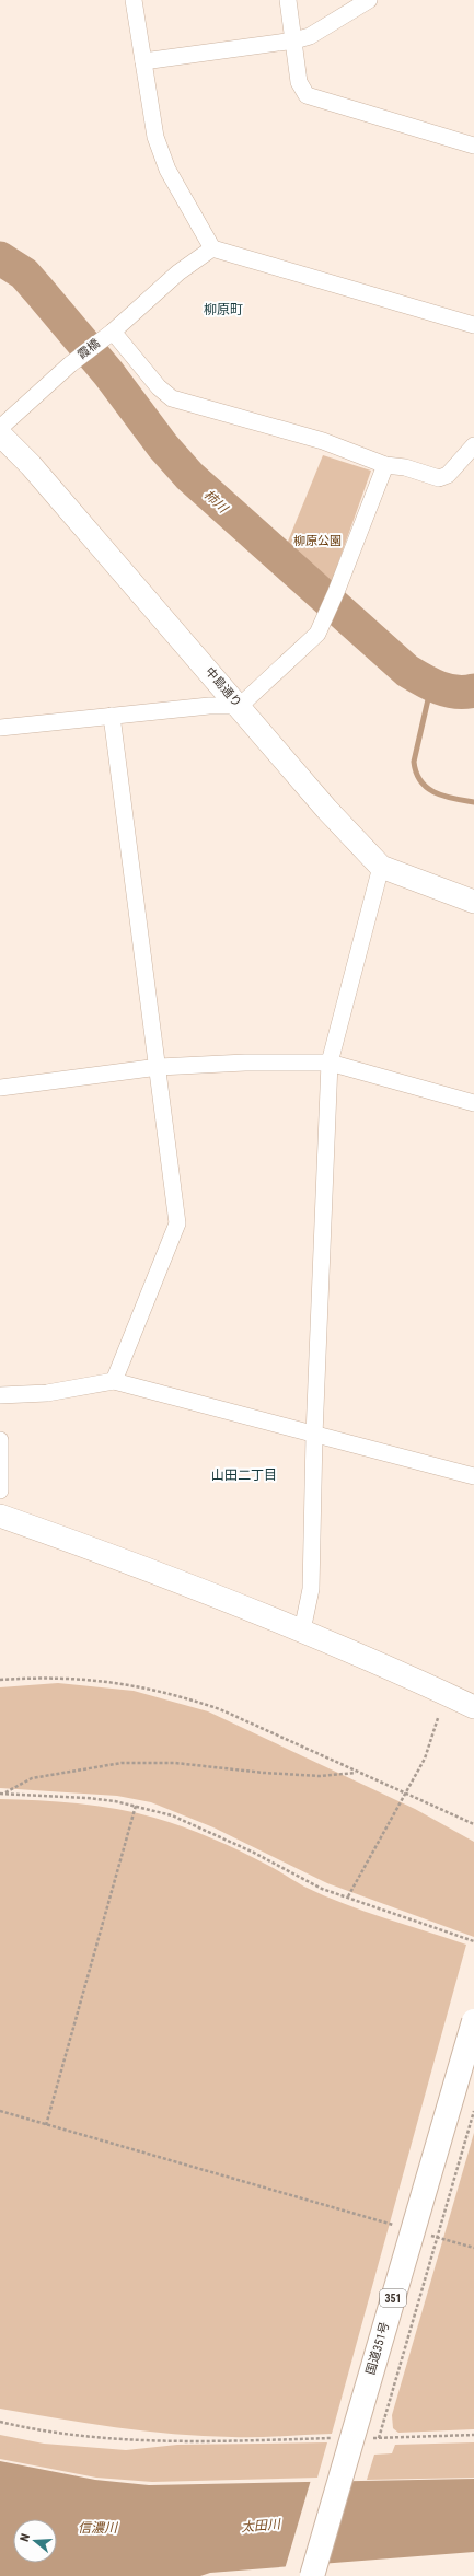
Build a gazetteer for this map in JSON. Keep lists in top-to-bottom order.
{
  "streets": {
    "highway": ["351", "国道351号"],
    "street": ["霞橋", "中島通り"]
  },
  "districts": ["柳原町", "山田二丁目"],
  "water": ["柿川", "太田川", "信濃川"],
  "parks": ["柳原公園"],
  "north": "left"
}
